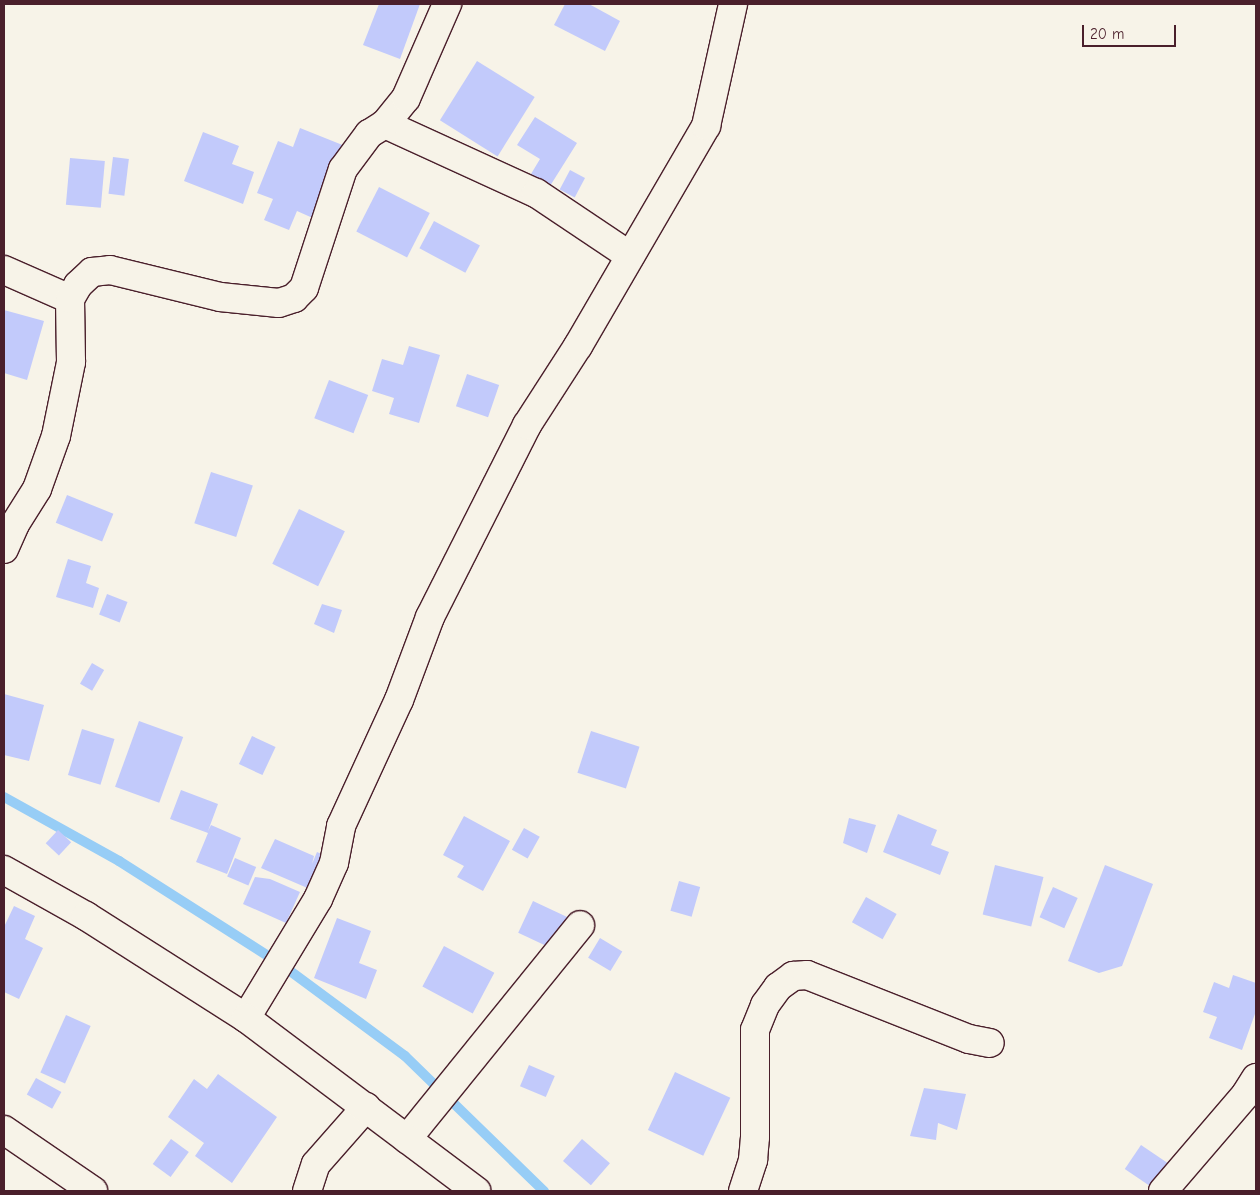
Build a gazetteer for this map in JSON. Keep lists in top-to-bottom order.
{
  "scale_bar": "20 m"
}
